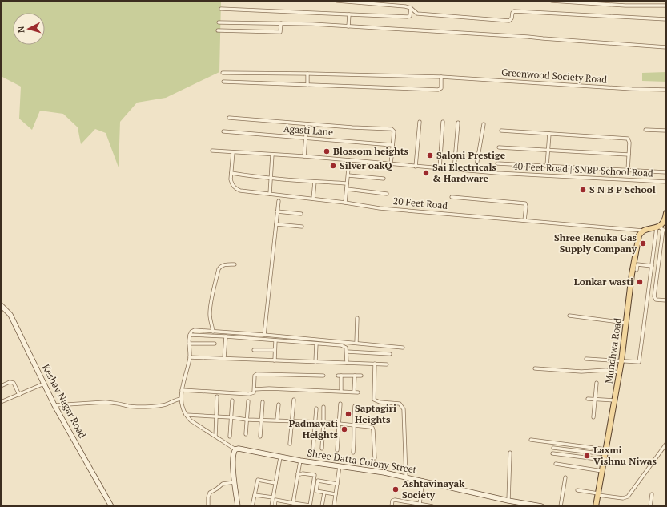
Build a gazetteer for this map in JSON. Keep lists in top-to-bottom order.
{
  "streets": {
    "main road": ["Mundhwa Road"],
    "street": [
      "Greenwood Society Road",
      "Agasti Lane",
      "40 Feet Road | SNBP School Road",
      "20 Feet Road",
      "Keshav Nagar Road",
      "Shree Datta Colony Street"
    ]
  },
  "crossings": [
    ["40 Feet Road | SNBP School Road", "20 Feet Road"],
    ["20 Feet Road", "Mundhwa Road"]
  ],
  "places": [
    "Blossom heights",
    "Saloni Prestige",
    "Silver oakQ",
    "Sai Electricals & Hardware",
    "S N B P School",
    "Shree Renuka Gas Supply Company",
    "Lonkar wasti",
    "Saptagiri Heights",
    "Padmavati Heights",
    "Laxmi Vishnu Niwas",
    "Ashtavinayak Society"
  ],
  "north": "left"
}
